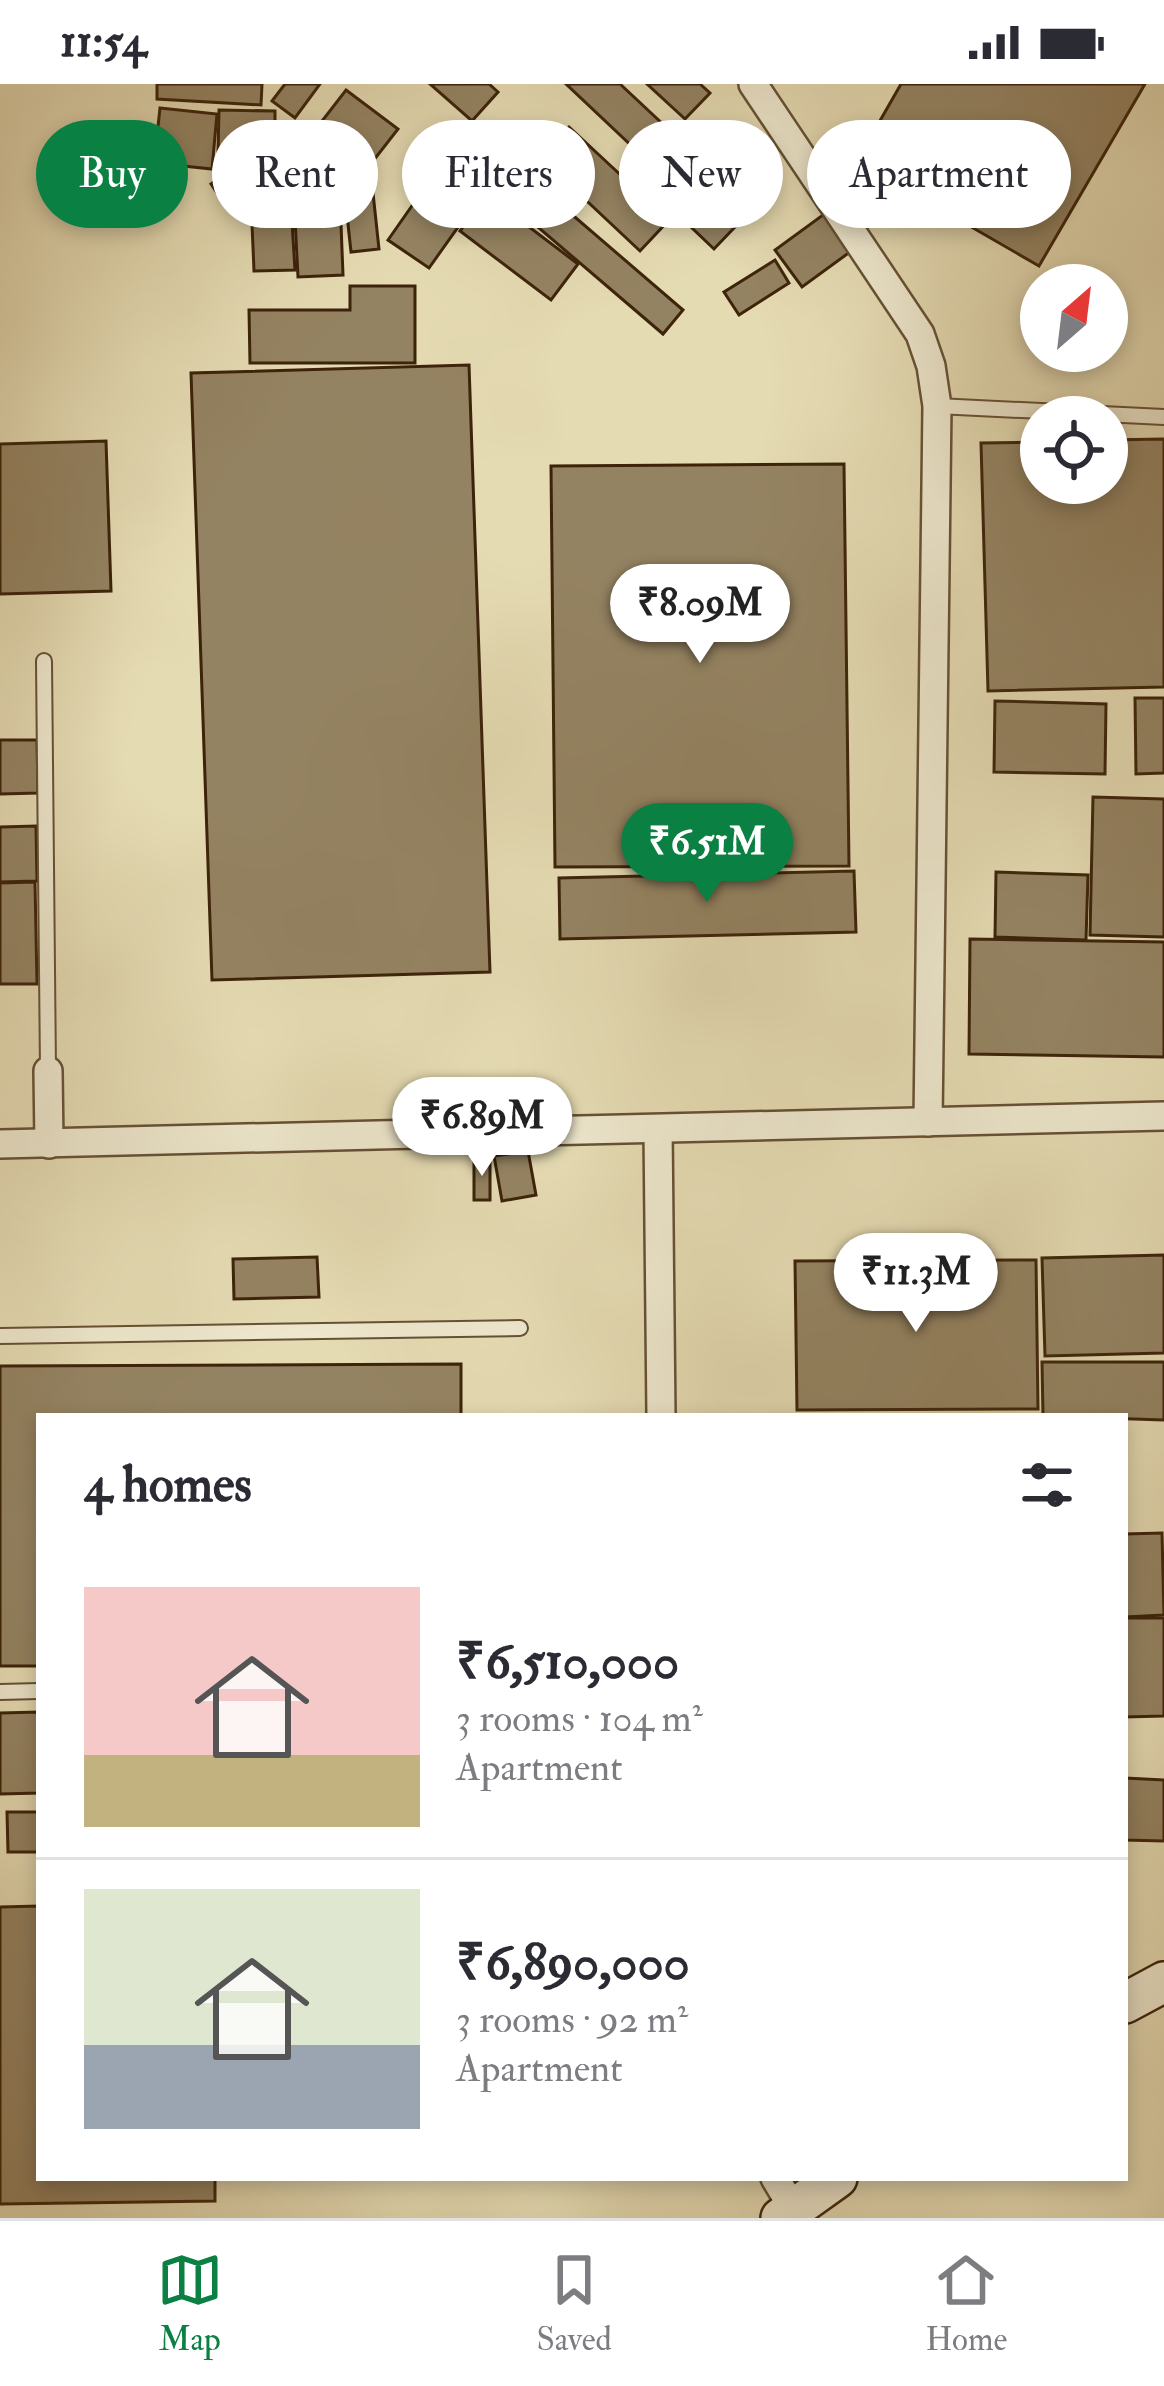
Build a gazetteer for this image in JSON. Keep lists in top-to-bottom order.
{
  "north": "top right",
  "page": {
    "status": "11:54",
    "chip": [
      "Buy",
      "Rent",
      "Filters",
      "New",
      "Apartment"
    ],
    "price": [
      "₹8.09M",
      "₹6.51M",
      "₹6.89M",
      "₹11.3M"
    ],
    "heading": "4 homes",
    "list": [
      {
        "name": "₹6,510,000",
        "note": "3 rooms · 104 m² · Apartment"
      },
      {
        "name": "₹6,890,000",
        "note": "3 rooms · 92 m² · Apartment"
      }
    ],
    "tabs": ["Map", "Saved", "Home"]
  }
}
